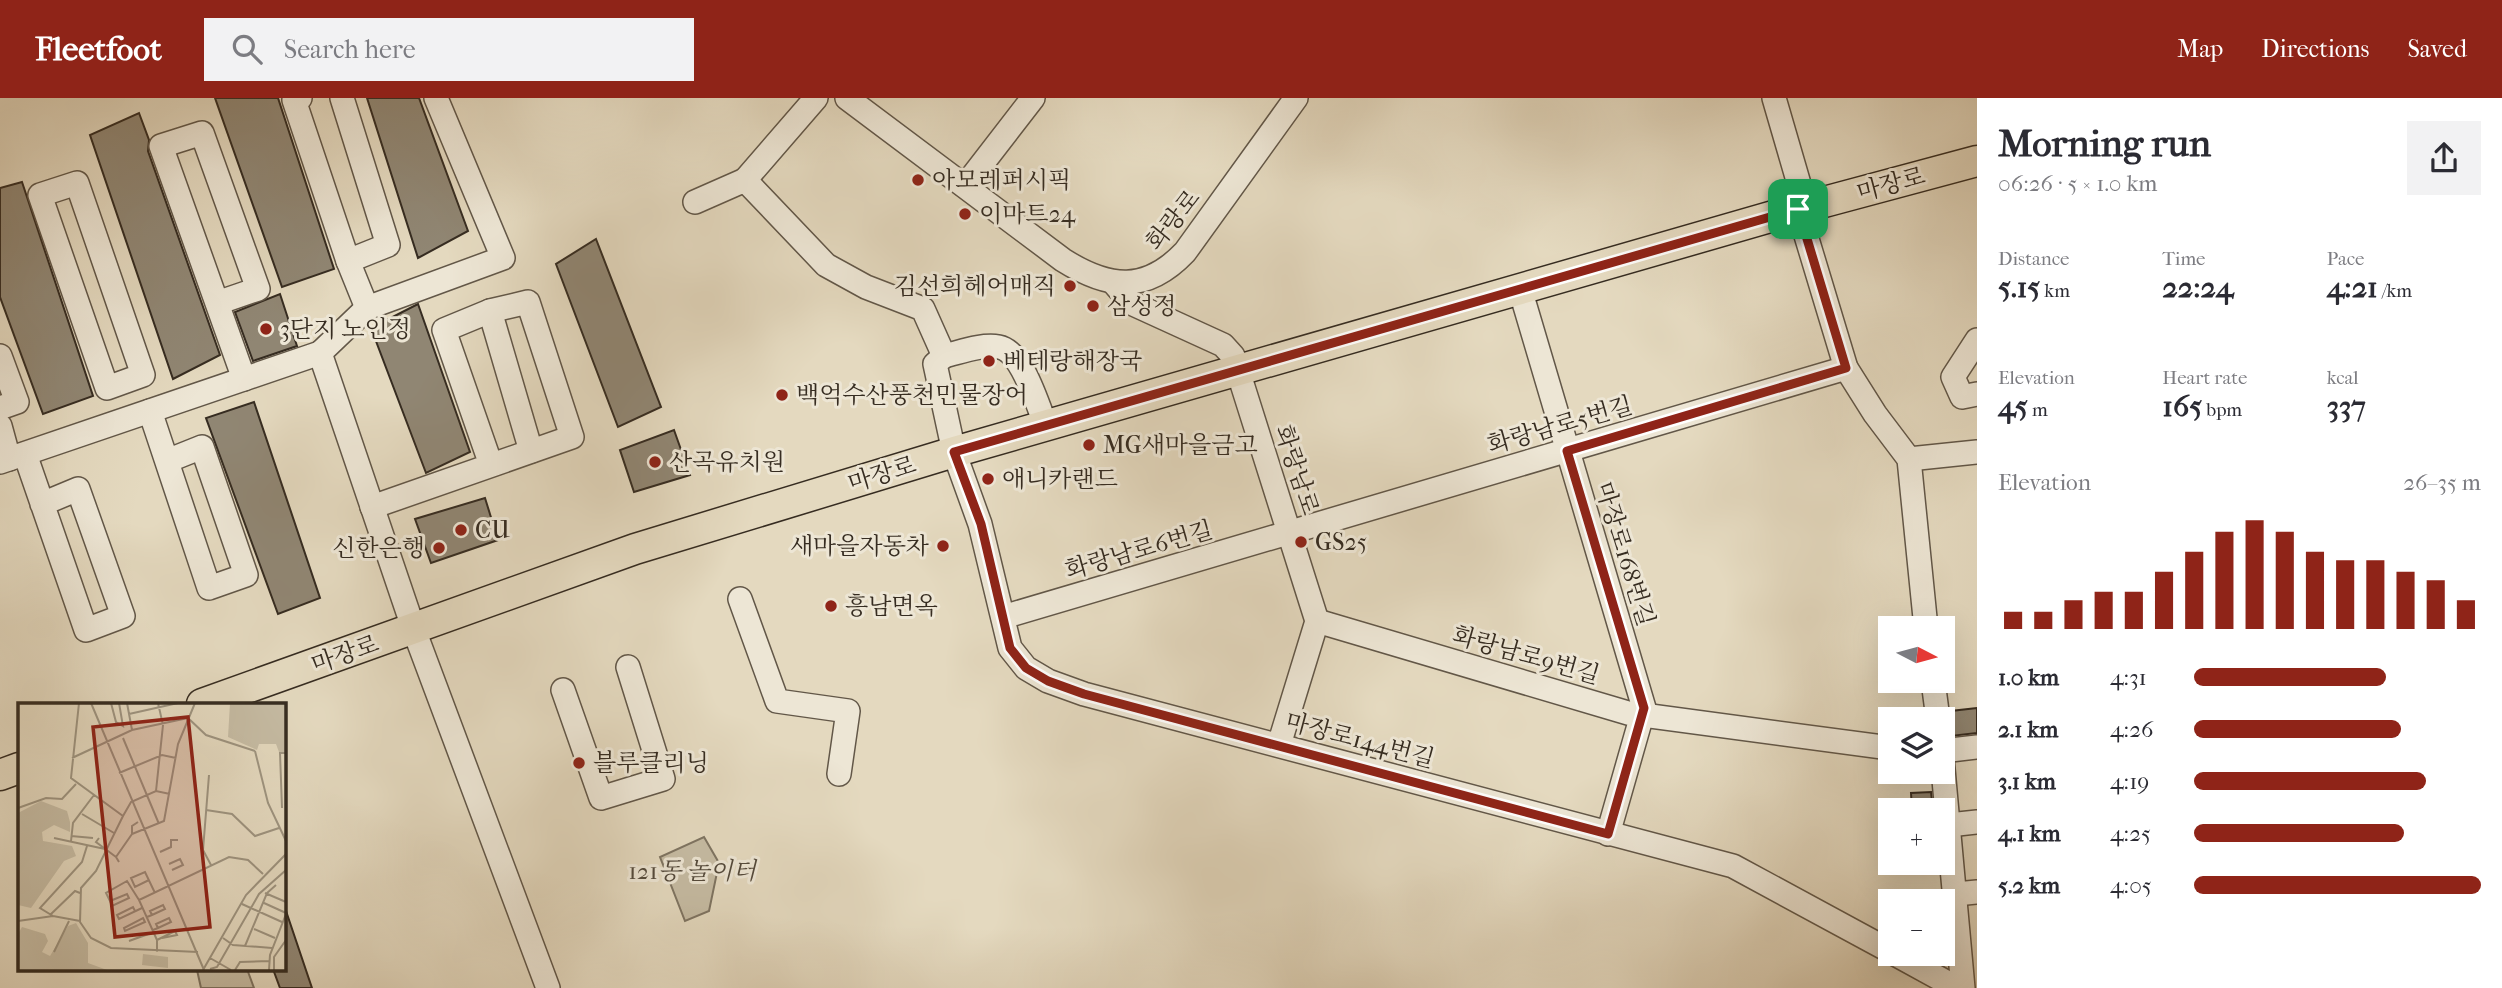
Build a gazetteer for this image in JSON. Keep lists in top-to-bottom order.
{
  "streets": {
    "main road": ["마장로"],
    "street": [
      "화랑로",
      "화랑남로5번길",
      "화랑남로",
      "화랑남로6번길",
      "마장로168번길",
      "화랑남로9번길",
      "마장로144번길"
    ]
  },
  "crossings": [
    ["마장로", "화랑남로"],
    ["마장로", "마장로168번길"],
    ["마장로", "마장로144번길"],
    ["화랑로", "화랑남로"],
    ["화랑남로5번길", "화랑남로"],
    ["화랑남로5번길", "화랑남로6번길"],
    ["화랑남로5번길", "마장로168번길"],
    ["화랑남로", "화랑남로6번길"],
    ["화랑남로", "화랑남로9번길"],
    ["화랑남로6번길", "마장로144번길"],
    ["마장로168번길", "화랑남로9번길"]
  ],
  "parks": ["121동 놀이터"],
  "places": [
    "아모레퍼시픽",
    "이마트24",
    "김선희헤어매직",
    "삼성정",
    "3단지 노인정",
    "베테랑해장국",
    "백억수산풍천민물장어",
    "MG새마을금고",
    "산곡유치원",
    "애니카랜드",
    "CU",
    "GS25",
    "새마을자동차",
    "신한은행",
    "흥남면옥",
    "블루클리닝"
  ],
  "north": "right",
  "page": {
    "header": "Fleetfoot",
    "search": "Search here",
    "nav": ["Map", "Directions", "Saved"],
    "heading": ["Morning run", "06:26 · 5 × 1.0 km"],
    "stats": [
      ["Distance", "5.15 km"],
      ["Time", "22:24"],
      ["Pace", "4:21 /km"],
      ["Elevation", "45 m"],
      ["Heart rate", "165 bpm"],
      ["kcal", "337"]
    ],
    "chart": ["Elevation", "26–35 m"],
    "map_buttons": ["+", "−"],
    "list": [
      {
        "name": "1.0 km",
        "note": "4:31"
      },
      {
        "name": "2.1 km",
        "note": "4:26"
      },
      {
        "name": "3.1 km",
        "note": "4:19"
      },
      {
        "name": "4.1 km",
        "note": "4:25"
      },
      {
        "name": "5.2 km",
        "note": "4:05"
      }
    ]
  }
}
